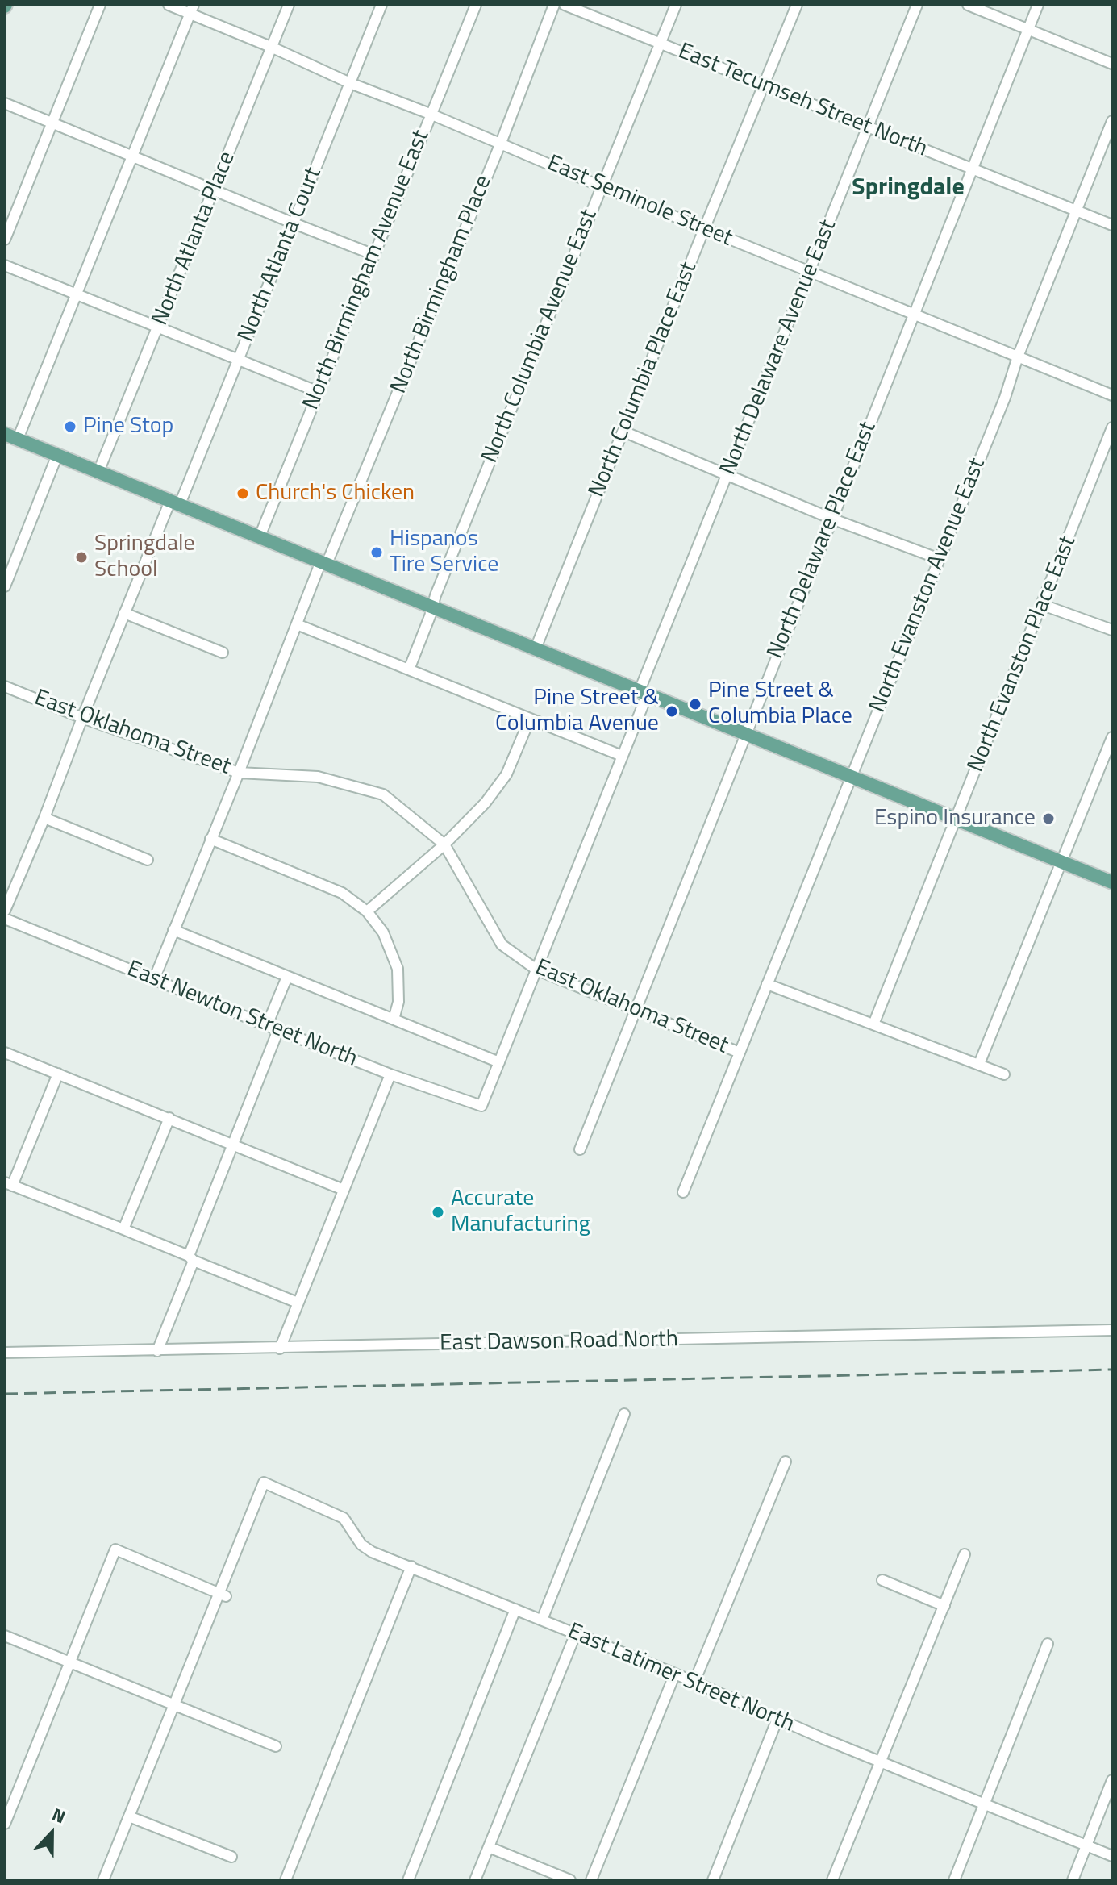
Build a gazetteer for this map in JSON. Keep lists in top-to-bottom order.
{
  "streets": {
    "street": [
      "East Tecumseh Street North",
      "East Seminole Street",
      "North Atlanta Place",
      "North Atlanta Court",
      "North Birmingham Avenue East",
      "North Birmingham Place",
      "North Columbia Avenue East",
      "North Delaware Avenue East",
      "North Columbia Place East",
      "North Delaware Place East",
      "North Evanston Avenue East",
      "North Evanston Place East",
      "East Oklahoma Street",
      "East Newton Street North",
      "East Dawson Road North",
      "East Latimer Street North"
    ]
  },
  "crossings": [
    ["East Tecumseh Street North", "North Columbia Avenue East"],
    ["East Tecumseh Street North", "North Delaware Avenue East"],
    ["East Tecumseh Street North", "North Columbia Place East"],
    ["East Tecumseh Street North", "North Delaware Place East"],
    ["East Tecumseh Street North", "North Evanston Avenue East"],
    ["East Seminole Street", "North Atlanta Place"],
    ["East Seminole Street", "North Atlanta Court"],
    ["East Seminole Street", "North Birmingham Avenue East"],
    ["East Seminole Street", "North Birmingham Place"],
    ["East Seminole Street", "North Columbia Avenue East"],
    ["East Seminole Street", "North Delaware Avenue East"],
    ["East Seminole Street", "North Columbia Place East"],
    ["East Seminole Street", "North Delaware Place East"],
    ["East Seminole Street", "North Evanston Avenue East"],
    ["North Birmingham Place", "East Oklahoma Street"],
    ["North Birmingham Place", "East Newton Street North"],
    ["North Delaware Avenue East", "East Oklahoma Street"],
    ["North Delaware Avenue East", "East Newton Street North"],
    ["North Delaware Place East", "East Oklahoma Street"],
    ["North Evanston Avenue East", "East Oklahoma Street"]
  ],
  "districts": ["Springdale"],
  "places": [
    "Pine Stop",
    "Church's Chicken",
    "Hispanos Tire Service",
    "Springdale School",
    "Pine Street & Columbia Place",
    "Pine Street & Columbia Avenue",
    "Espino Insurance",
    "Accurate Manufacturing"
  ],
  "north": "top"
}
